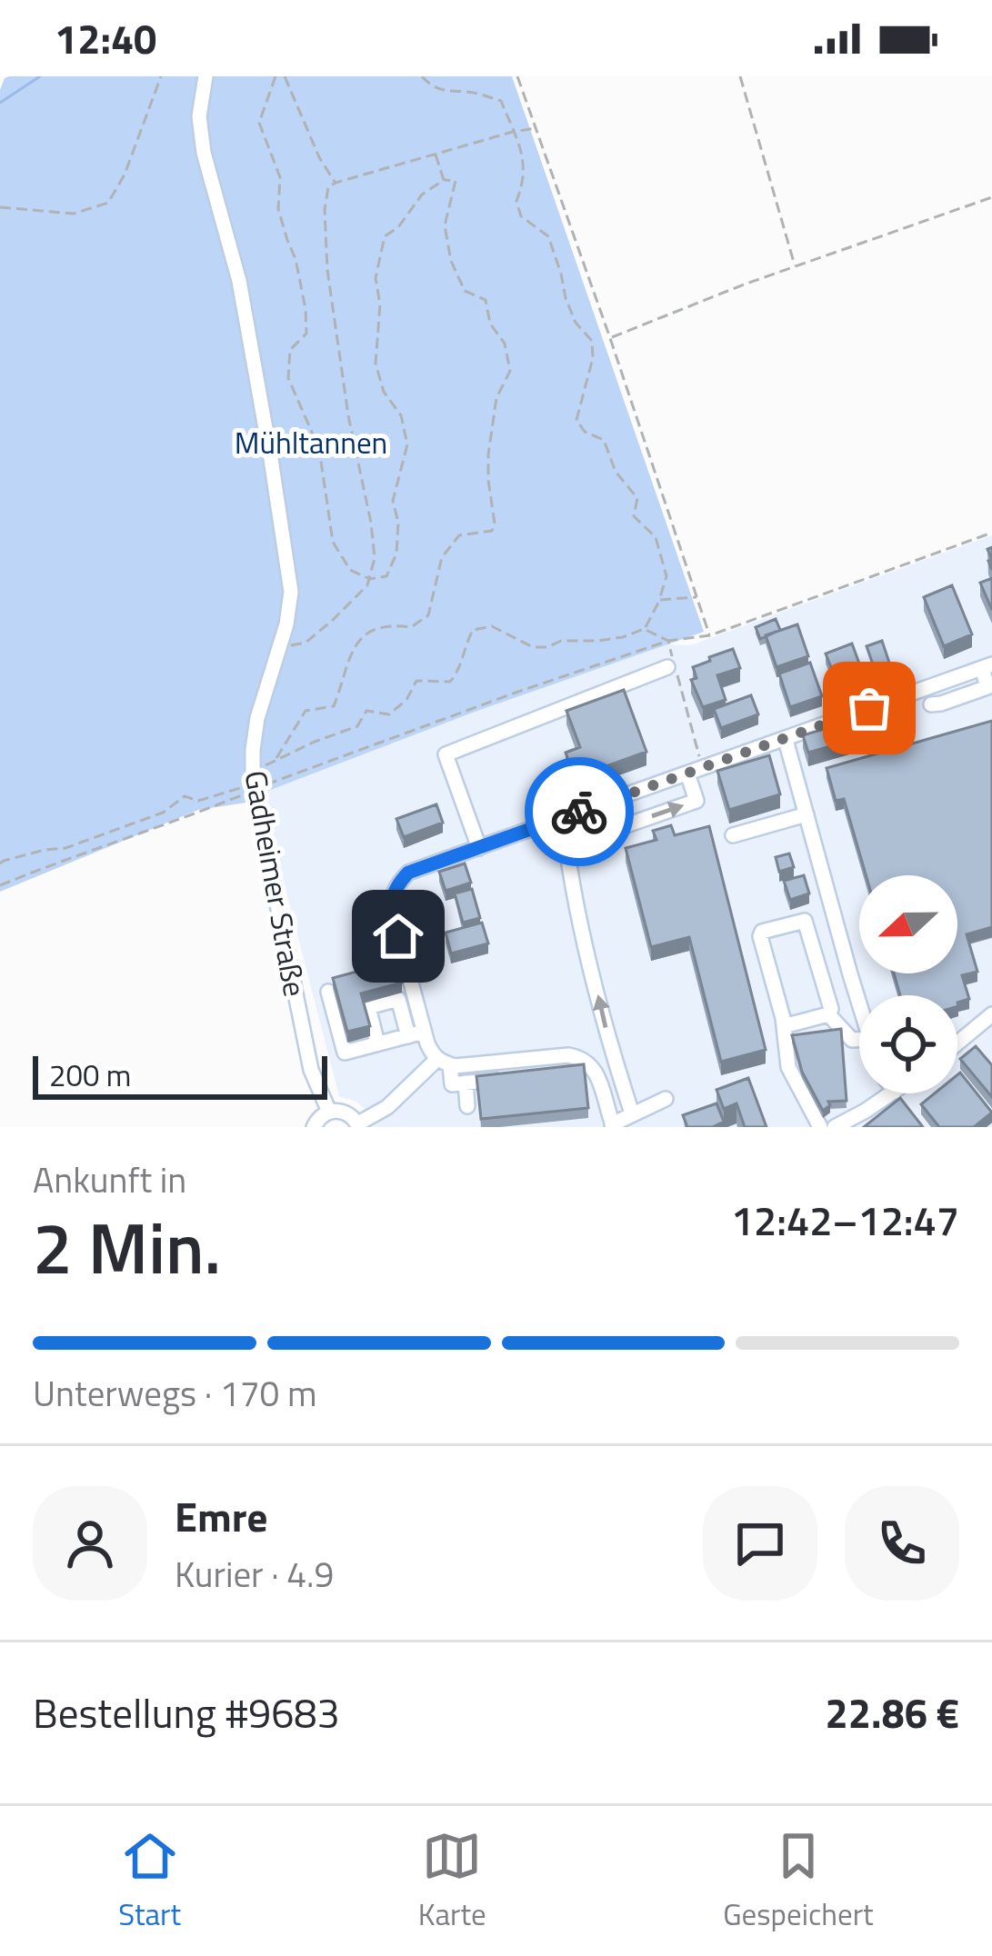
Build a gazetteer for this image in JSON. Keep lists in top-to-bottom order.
{
  "streets": {
    "street": ["Gadheimer Straße"]
  },
  "parks": ["Mühltannen"],
  "scale_bar": "200 m",
  "north": "left",
  "page": {
    "status": "12:40",
    "scale": "200 m",
    "heading": ["2 Min.", "Ankunft in", "12:42–12:47"],
    "panel": [
      "Emre",
      "Kurier · 4.9",
      "Bestellung #9683",
      "22.86 €"
    ],
    "bar": "Unterwegs · 170 m",
    "tabs": ["Start", "Karte", "Gespeichert"]
  }
}
